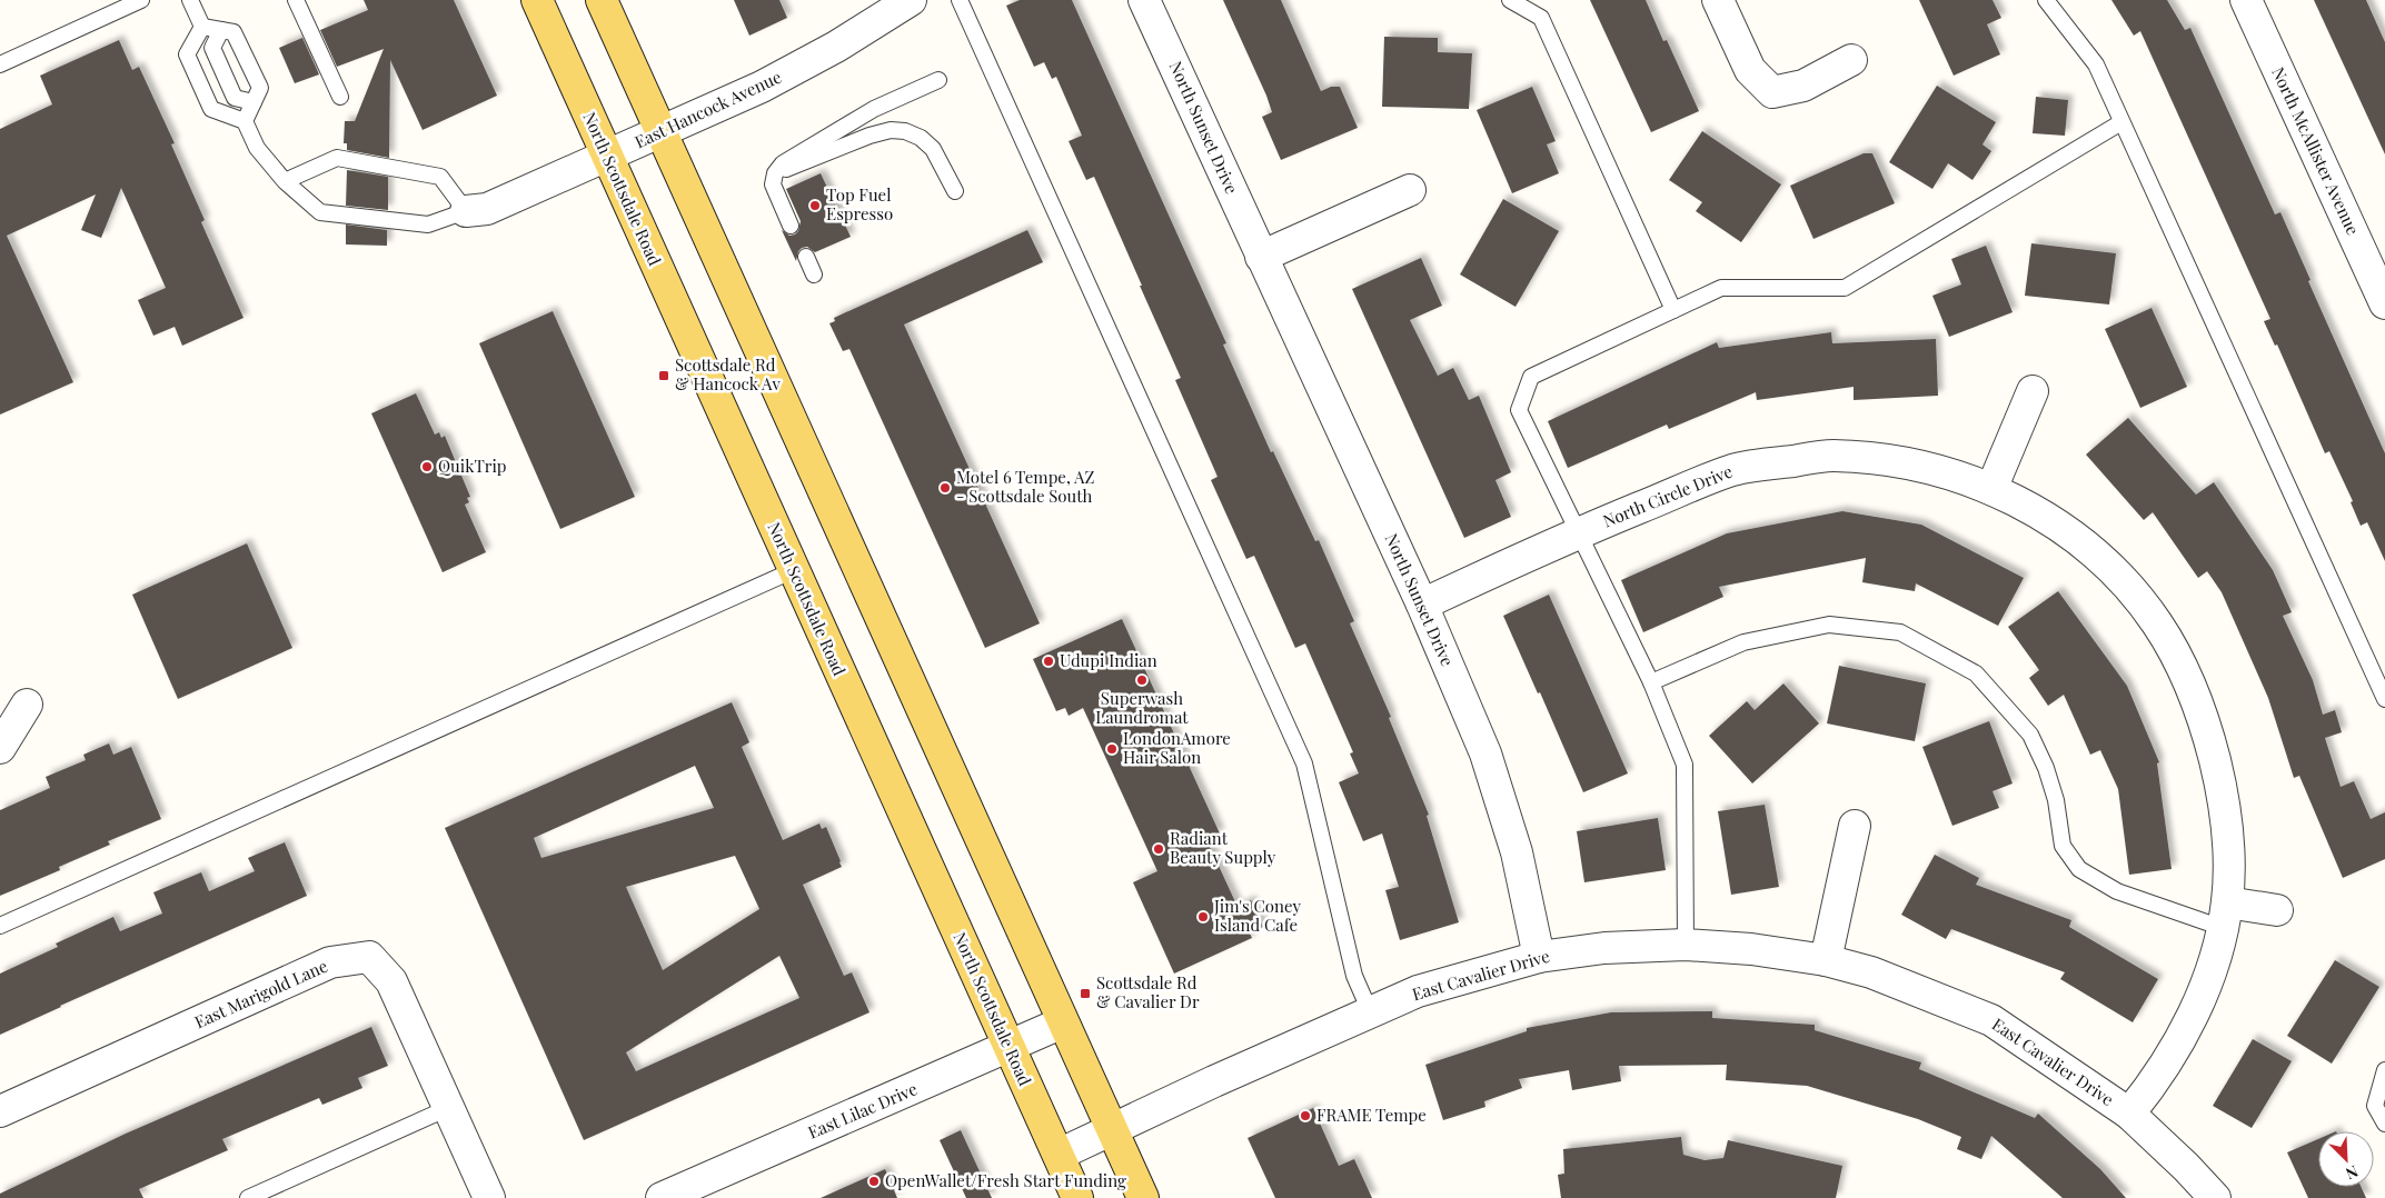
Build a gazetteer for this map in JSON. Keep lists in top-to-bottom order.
{
  "streets": {
    "main road": ["North Scottsdale Road"],
    "street": [
      "East Hancock Avenue",
      "North Sunset Drive",
      "North McAllister Avenue",
      "North Circle Drive",
      "East Cavalier Drive",
      "East Marigold Lane",
      "East Lilac Drive"
    ]
  },
  "crossings": [
    ["East Hancock Avenue", "North Scottsdale Road"],
    ["North Sunset Drive", "North Circle Drive"],
    ["North Sunset Drive", "East Cavalier Drive"],
    ["North Scottsdale Road", "East Cavalier Drive"],
    ["North Scottsdale Road", "East Lilac Drive"],
    ["North Circle Drive", "East Cavalier Drive"]
  ],
  "places": {
    "other": [
      "Top Fuel Espresso",
      "QuikTrip",
      "Motel 6 Tempe, AZ - Scottsdale South",
      "Udupi Indian",
      "Superwash Laundromat",
      "LondonAmore Hair Salon",
      "Radiant Beauty Supply",
      "Jim's Coney Island Cafe",
      "FRAME Tempe",
      "OpenWallet/Fresh Start Funding"
    ],
    "transit": ["Scottsdale Rd & Hancock Av", "Scottsdale Rd & Cavalier Dr"]
  },
  "north": "bottom right"
}
